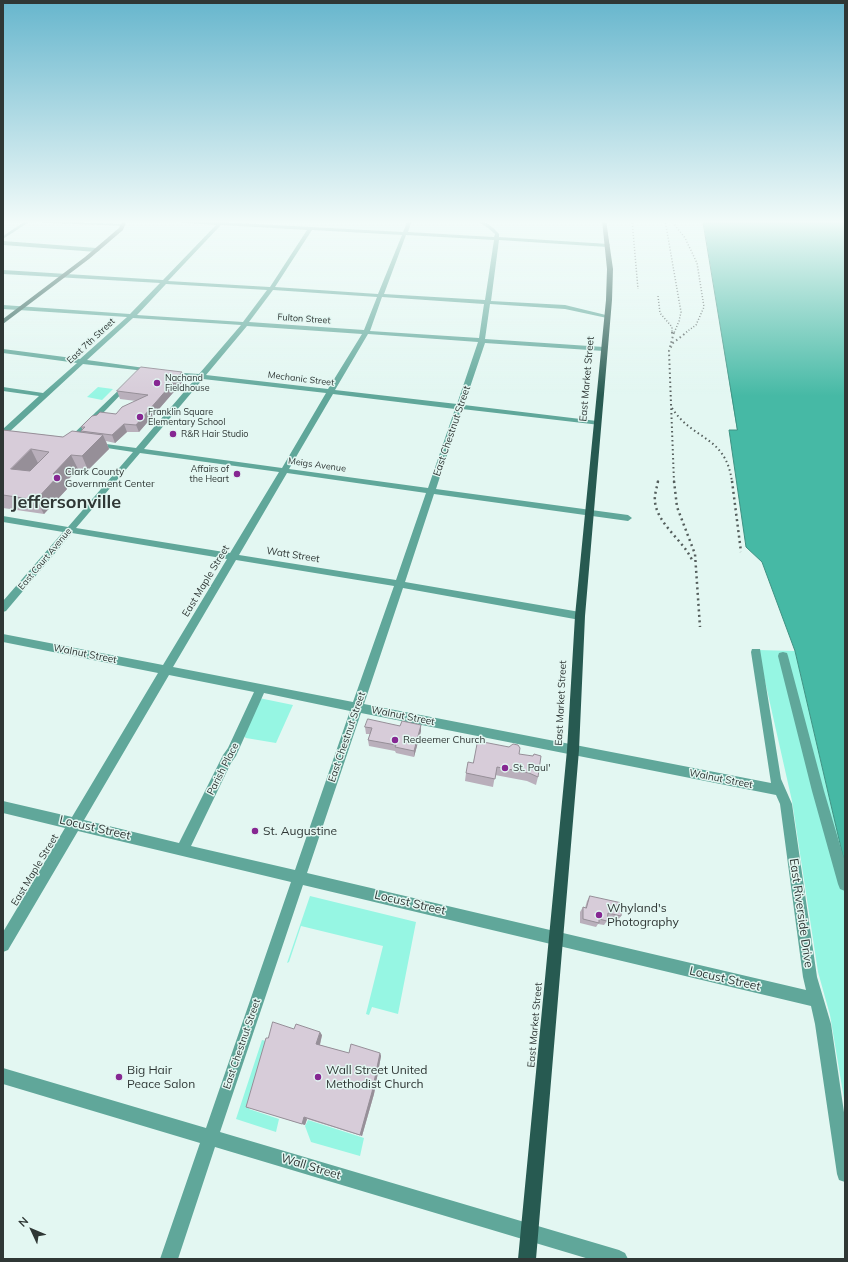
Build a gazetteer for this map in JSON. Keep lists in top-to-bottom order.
{
  "streets": {
    "main road": ["East Market Street"],
    "street": [
      "Fulton Street",
      "East 7th Street",
      "Mechanic Street",
      "East Chestnut Street",
      "Meigs Avenue",
      "Watt Street",
      "East Court Avenue",
      "East Maple Street",
      "Walnut Street",
      "Parish Place",
      "Locust Street",
      "East Riverside Drive",
      "Wall Street"
    ]
  },
  "crossings": [
    ["Fulton Street", "East 7th Street"],
    ["Fulton Street", "East Market Street"],
    ["Fulton Street", "East Chestnut Street"],
    ["Fulton Street", "East Court Avenue"],
    ["Fulton Street", "East Maple Street"],
    ["East 7th Street", "Mechanic Street"],
    ["Mechanic Street", "East Market Street"],
    ["Mechanic Street", "East Chestnut Street"],
    ["Mechanic Street", "Meigs Avenue"],
    ["Mechanic Street", "East Court Avenue"],
    ["Mechanic Street", "East Maple Street"],
    ["East Market Street", "Meigs Avenue"],
    ["East Market Street", "Watt Street"],
    ["East Market Street", "Walnut Street"],
    ["East Market Street", "Locust Street"],
    ["East Market Street", "Wall Street"],
    ["East Chestnut Street", "Meigs Avenue"],
    ["East Chestnut Street", "Watt Street"],
    ["East Chestnut Street", "Walnut Street"],
    ["East Chestnut Street", "Locust Street"],
    ["East Chestnut Street", "Wall Street"],
    ["Meigs Avenue", "East Court Avenue"],
    ["Meigs Avenue", "East Maple Street"],
    ["Watt Street", "East Court Avenue"],
    ["Watt Street", "East Maple Street"],
    ["East Maple Street", "Walnut Street"],
    ["East Maple Street", "Locust Street"],
    ["Walnut Street", "Parish Place"],
    ["Walnut Street", "East Riverside Drive"],
    ["Parish Place", "Locust Street"],
    ["Locust Street", "East Riverside Drive"]
  ],
  "districts": ["Jeffersonville"],
  "places": [
    "Nachand Fieldhouse",
    "Franklin Square Elementary School",
    "R&R Hair Studio",
    "Affairs of the Heart",
    "Clark County Government Center",
    "Redeemer Church",
    "St. Paul'",
    "St. Augustine",
    "Whyland's Photography",
    "Big Hair Peace Salon",
    "Wall Street United Methodist Church"
  ],
  "north": "top left"
}
